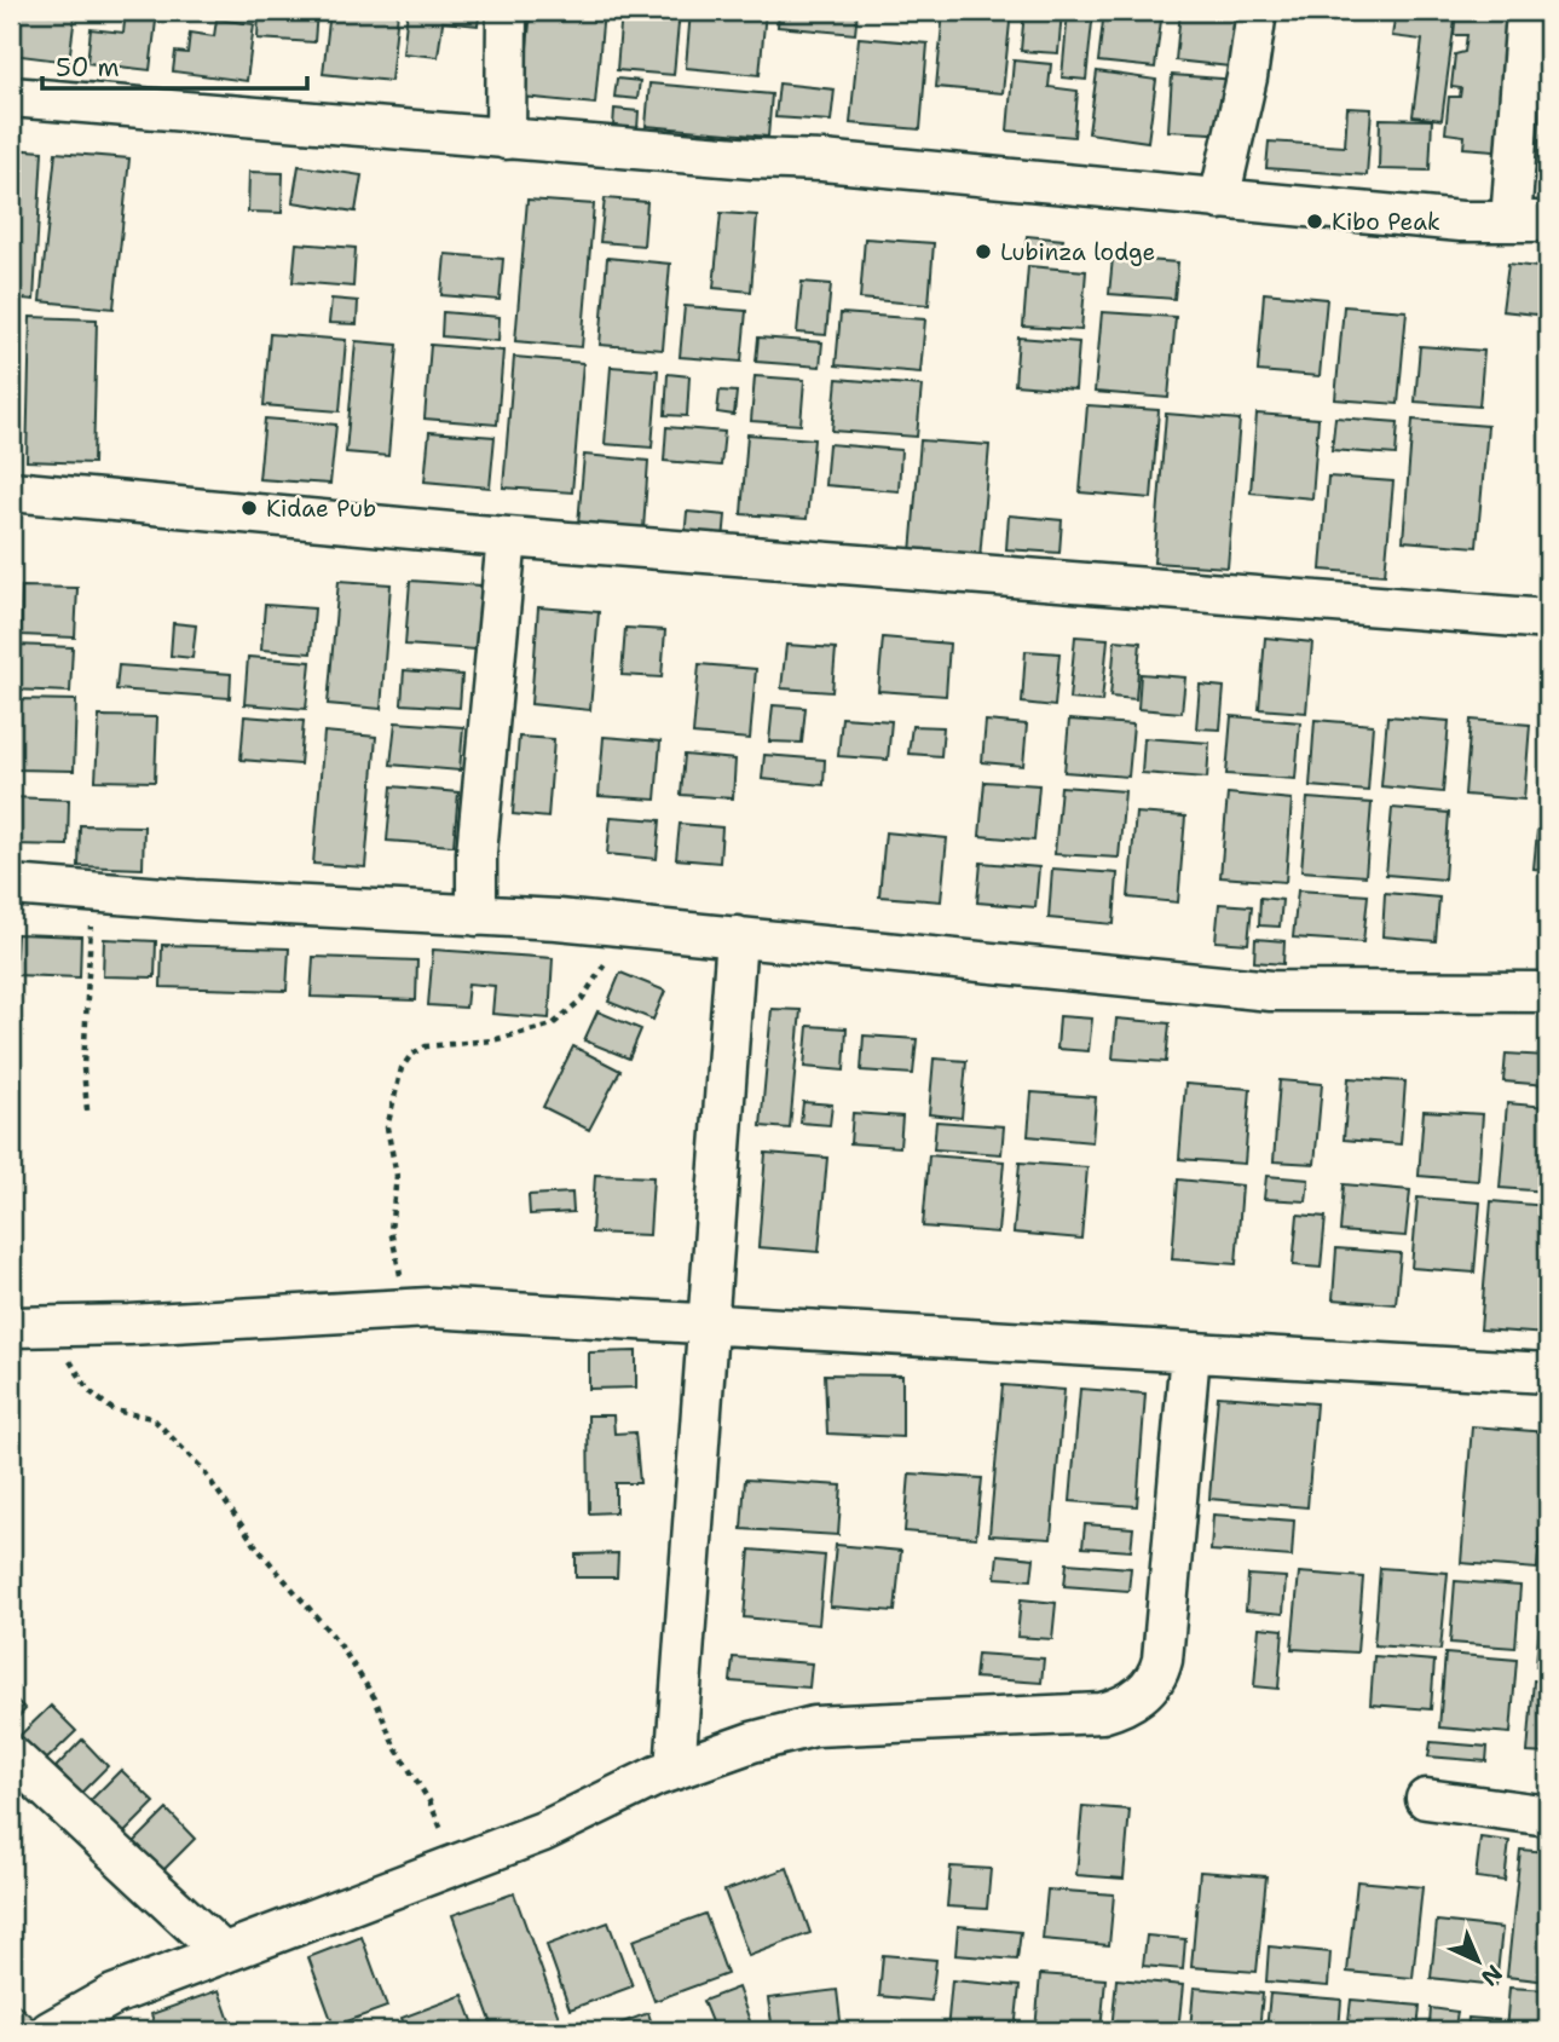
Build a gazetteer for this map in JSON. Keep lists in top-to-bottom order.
{
  "places": ["Kibo Peak", "Lubinza lodge", "Kidae Pub"],
  "scale_bar": "50 m",
  "north": "bottom right"
}
